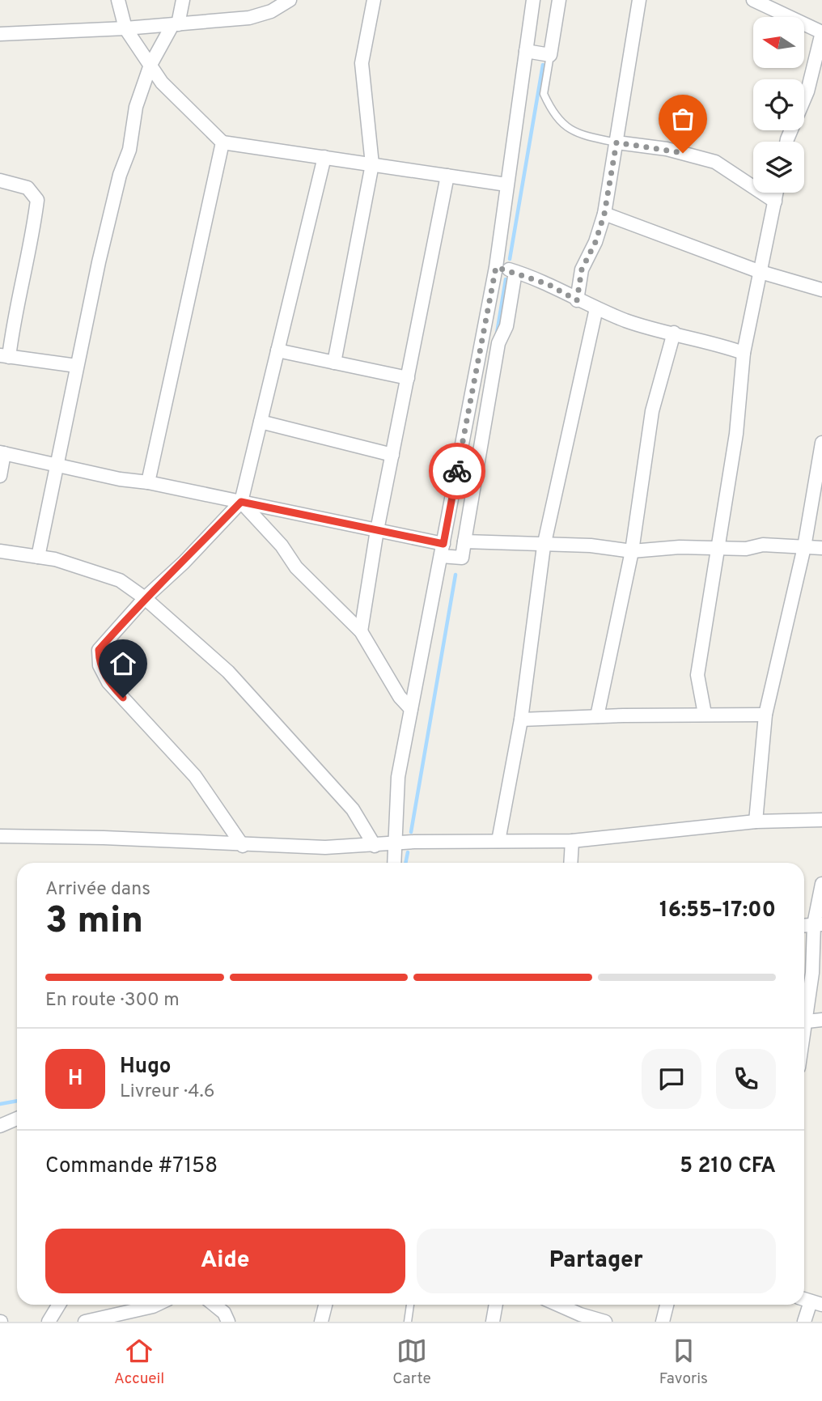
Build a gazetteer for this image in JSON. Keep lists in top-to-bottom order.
{
  "north": "left",
  "page": {
    "heading": ["3 min", "Arrivée dans", "16:55–17:00"],
    "panel": [
      "Hugo",
      "Livreur · 4.6",
      "Commande #7158",
      "5 210 CFA"
    ],
    "bar": "En route · 300 m",
    "round": "H",
    "buttons": ["Aide", "Partager"],
    "tabs": ["Accueil", "Carte", "Favoris"]
  }
}
